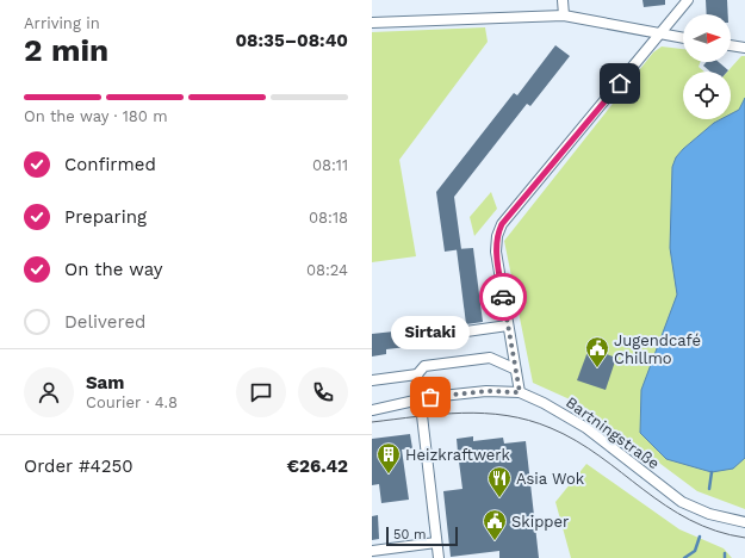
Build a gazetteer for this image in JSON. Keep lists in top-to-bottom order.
{
  "streets": {
    "street": ["Bartningstraße"]
  },
  "places": {
    "public building": ["Jugendcafé Chillmo", "Skipper"],
    "other": ["Sirtaki"],
    "building": ["Heizkraftwerk"],
    "restaurant": ["Asia Wok"]
  },
  "scale_bar": "50 m",
  "north": "right",
  "page": {
    "heading": ["2 min", "Arriving in", "08:35–08:40"],
    "panel": [
      "Sam",
      "Courier · 4.8",
      "Order #4250",
      "€26.42"
    ],
    "bar": "On the way · 180 m",
    "list": [
      ["Confirmed", "08:11"],
      ["Preparing", "08:18"],
      ["On the way", "08:24"],
      "Delivered"
    ],
    "bubble": "Sirtaki",
    "scale": "50 m"
  }
}
